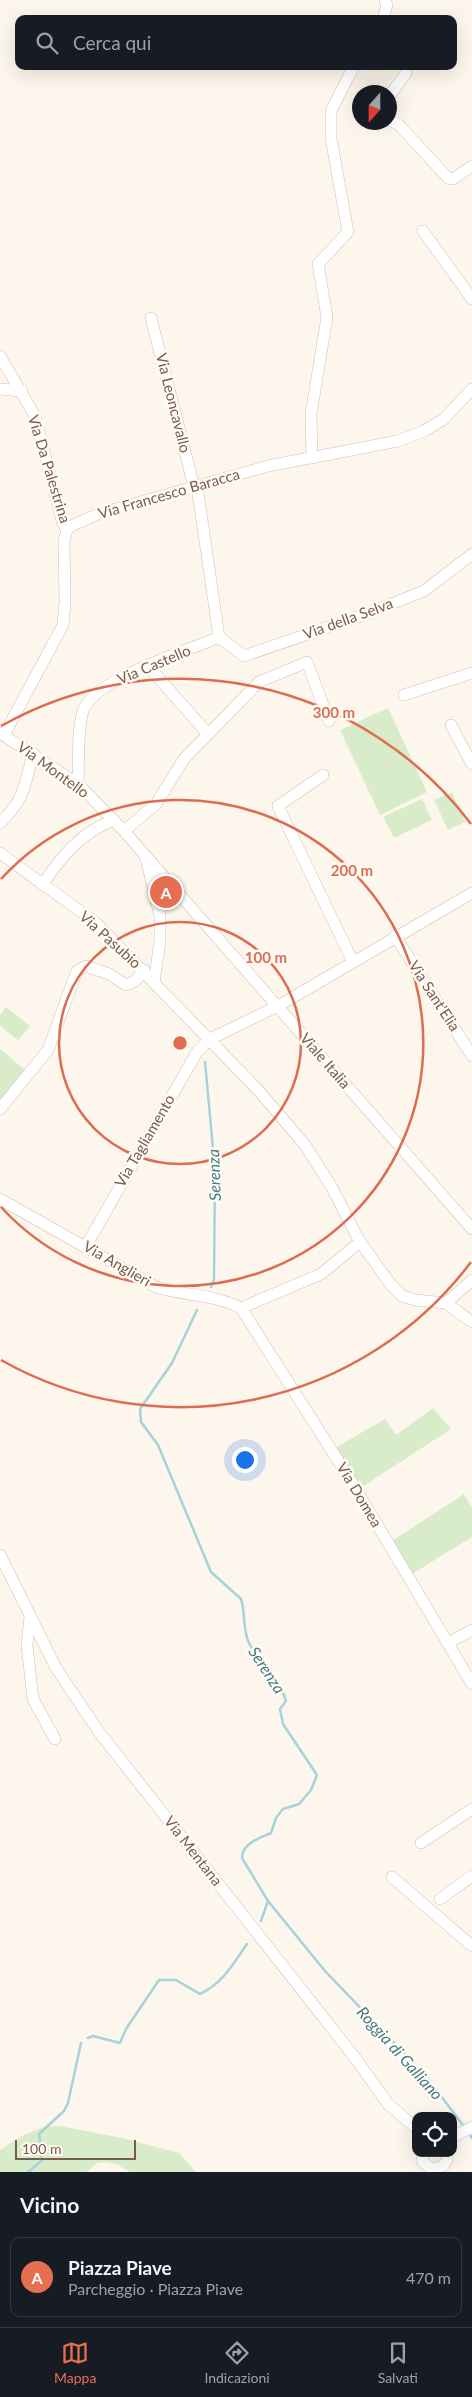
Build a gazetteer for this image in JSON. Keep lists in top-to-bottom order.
{
  "streets": {
    "street": [
      "Via Leoncavallo",
      "Via Da Palestrina",
      "Via Francesco Baracca",
      "Via della Selva",
      "Via Castello",
      "Via Montello",
      "Via Pasubio",
      "Via Sant'Elia",
      "Viale Italia",
      "Via Tagliamento",
      "Via Anglieri",
      "Via Domea",
      "Via Mentana"
    ]
  },
  "crossings": [
    ["Via Leoncavallo", "Via Francesco Baracca"],
    ["Via Leoncavallo", "Via della Selva"],
    ["Via Leoncavallo", "Via Castello"],
    ["Via Da Palestrina", "Via Francesco Baracca"],
    ["Via della Selva", "Via Castello"],
    ["Via Castello", "Via Montello"],
    ["Via Montello", "Viale Italia"],
    ["Via Pasubio", "Via Tagliamento"],
    ["Via Tagliamento", "Via Anglieri"],
    ["Via Anglieri", "Via Domea"]
  ],
  "water": ["Serenza", "Roggia di Galliano"],
  "scale_bar": "100 m",
  "north": "bottom",
  "page": {
    "search": "Cerca qui",
    "pins": "A",
    "scale": "100 m",
    "heading": "Vicino",
    "list": [
      {
        "mark": "A",
        "name": "Piazza Piave",
        "note": "Parcheggio · Piazza Piave",
        "value": "470 m"
      }
    ],
    "nav": ["Mappa", "Indicazioni", "Salvati"]
  },
  "rings": ["300 m", "200 m", "100 m"]
}
